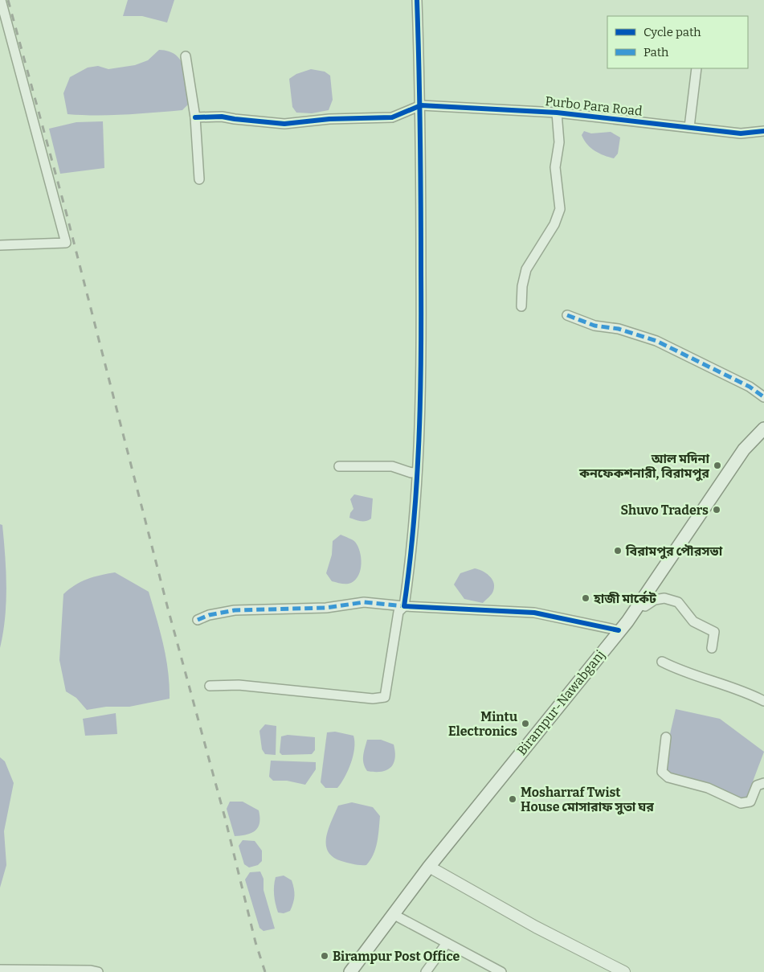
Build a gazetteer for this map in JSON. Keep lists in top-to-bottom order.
{
  "streets": {
    "main road": ["Birampur-Nawabganj"],
    "street": ["Purbo Para Road"]
  },
  "places": [
    "আল মদিনা কনফেকশনারী, বিরামপুর",
    "Shuvo Traders",
    "বিরামপুর পৌরসভা",
    "হাজী মার্কেট",
    "Mintu Electronics",
    "Mosharraf Twist House মোসারাফ সুতা ঘর",
    "Birampur Post Office"
  ],
  "legend": ["Cycle path", "Path"]
}
